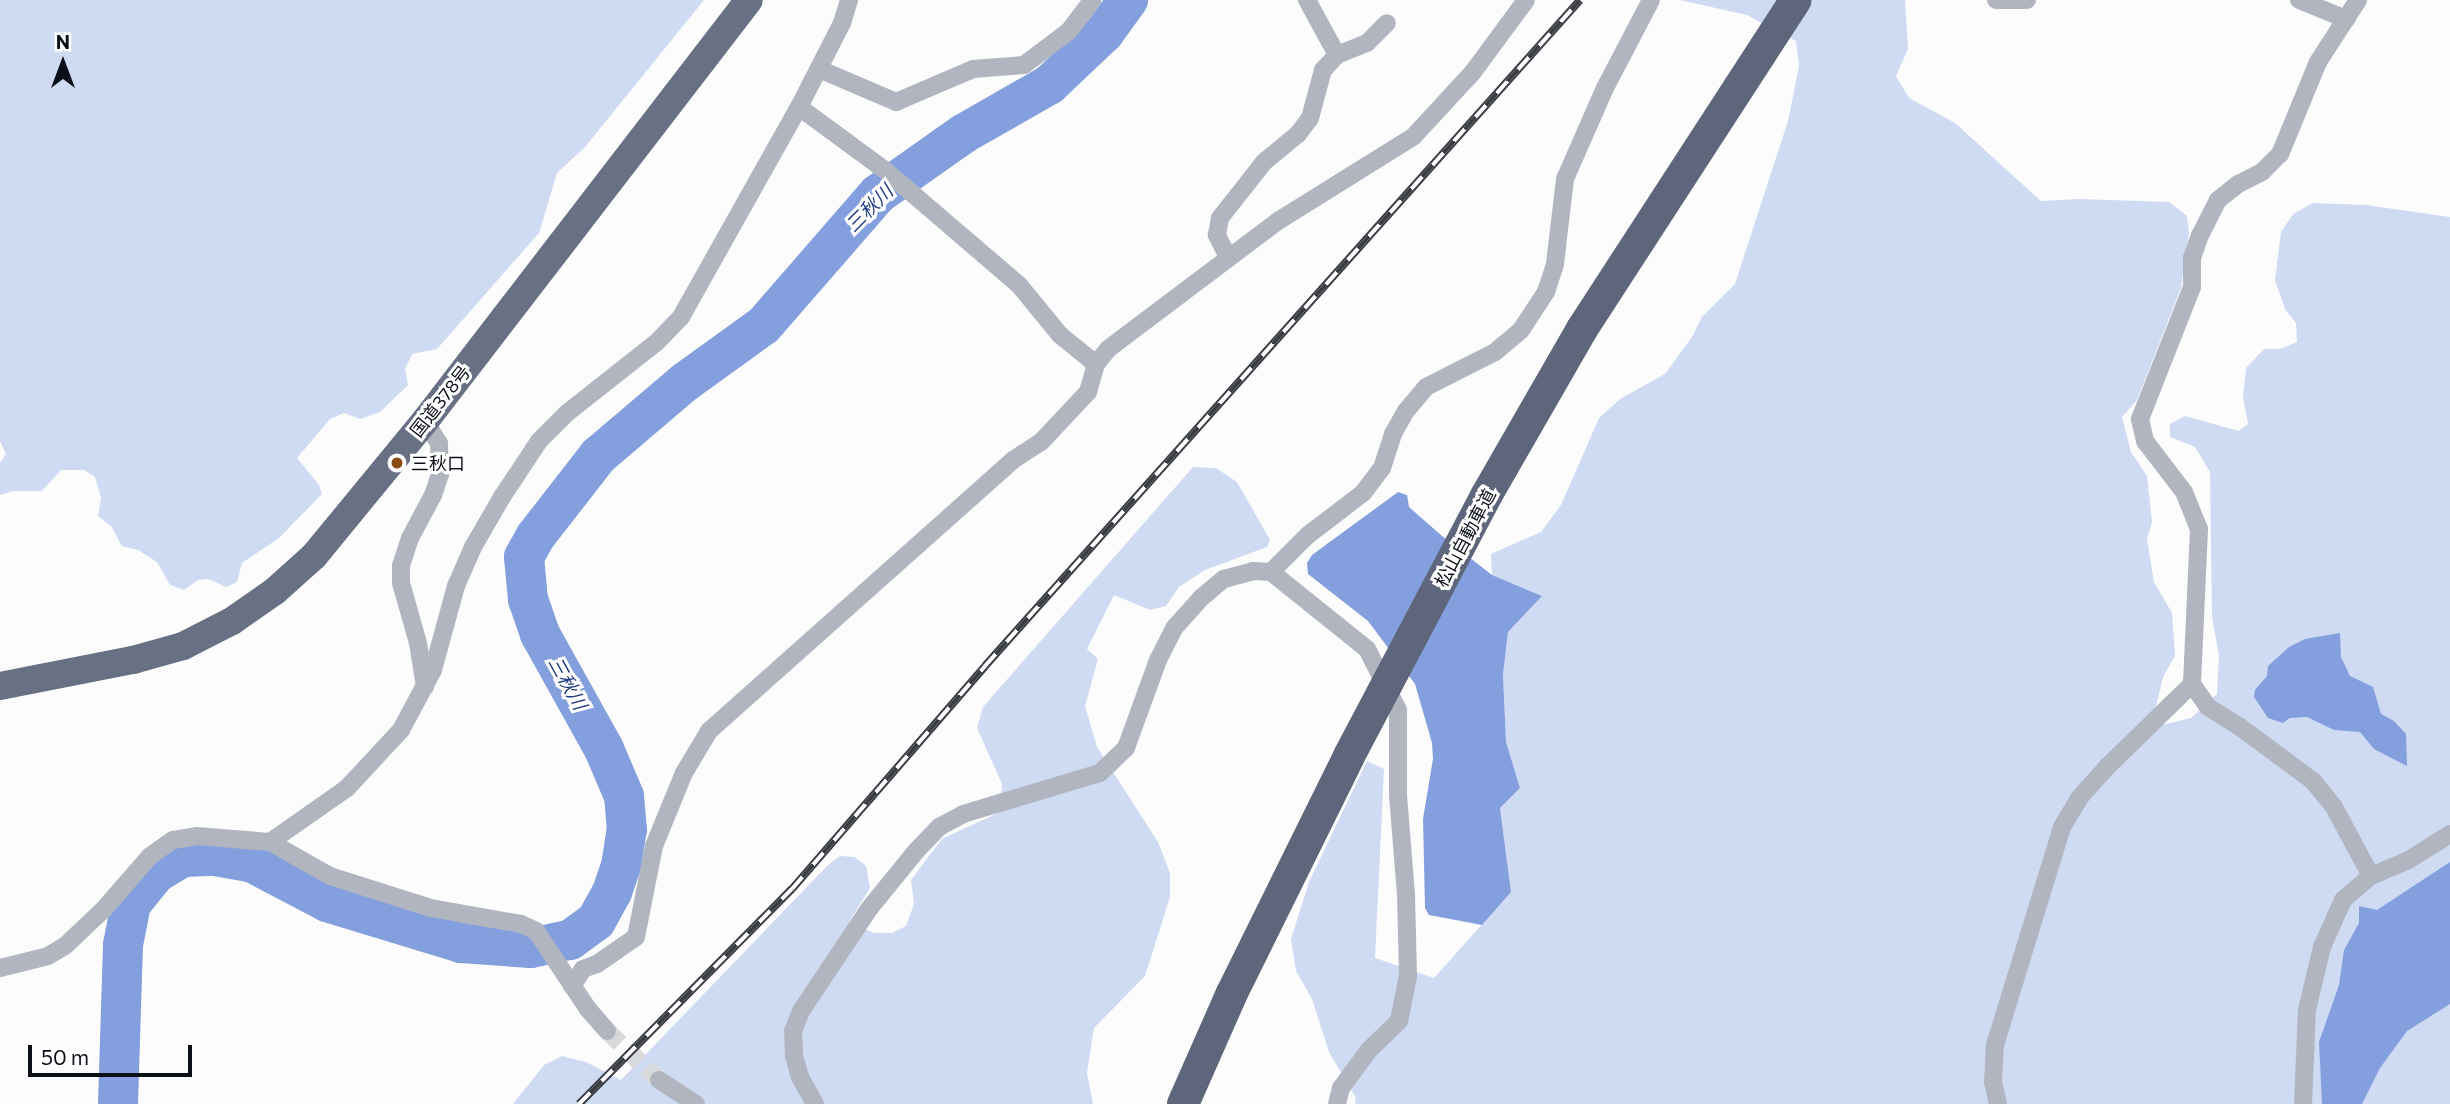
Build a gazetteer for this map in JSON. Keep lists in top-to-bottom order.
{
  "streets": {
    "highway": ["国道378号", "松山自動車道"]
  },
  "water": ["三秋川"],
  "places": ["三秋口"],
  "scale_bar": "50 m",
  "north": "top"
}
